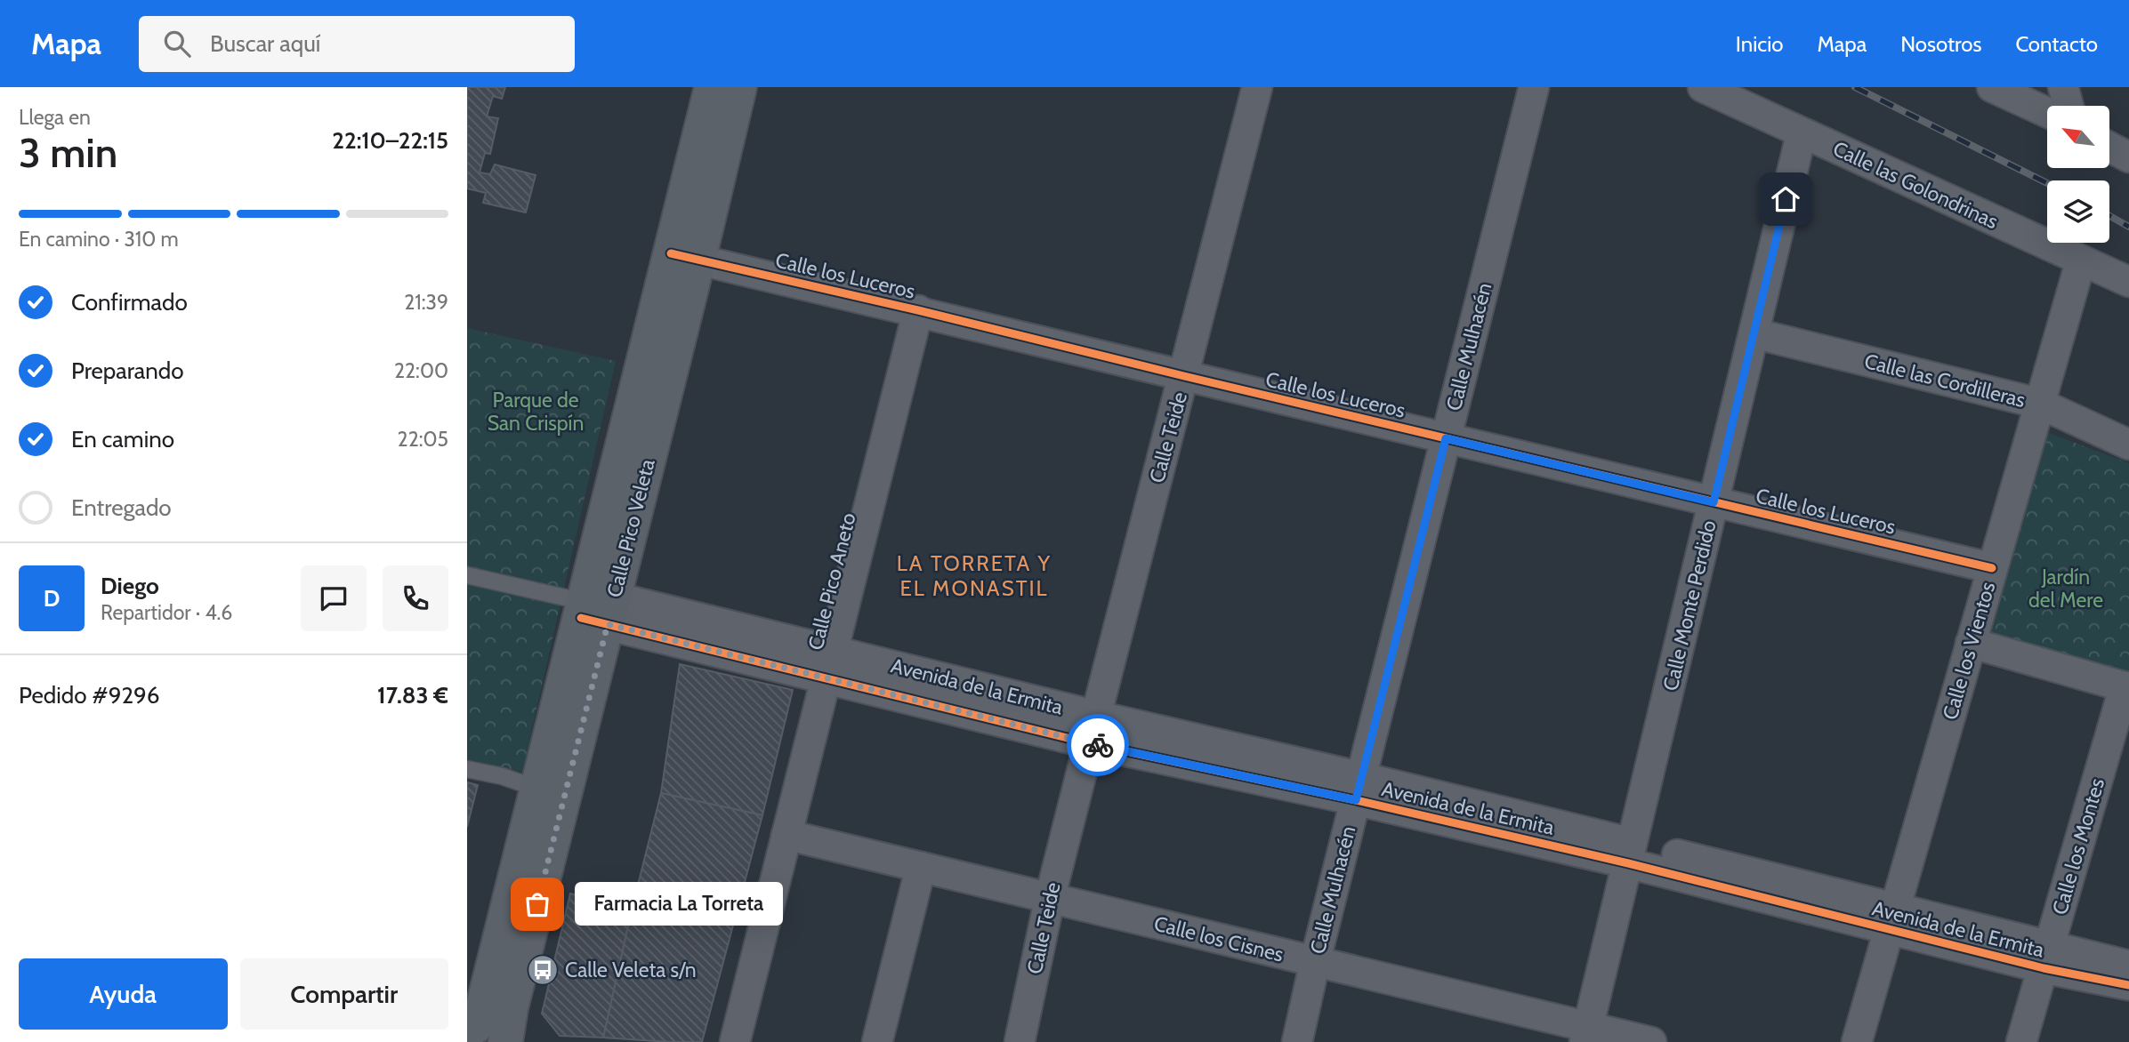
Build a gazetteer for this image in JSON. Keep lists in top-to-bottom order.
{
  "streets": {
    "main road": ["Calle Pico Veleta"],
    "street": [
      "Calle las Golondrinas",
      "Calle los Luceros",
      "Calle Mulhacén",
      "Calle las Cordilleras",
      "Calle Teide",
      "Calle Pico Aneto",
      "Calle Monte Perdido",
      "Calle los Vientos",
      "Avenida de la Ermita",
      "Calle los Montes",
      "Calle los Cisnes"
    ]
  },
  "crossings": [
    ["Calle las Golondrinas", "Calle Monte Perdido"],
    ["Calle las Golondrinas", "Calle los Vientos"],
    ["Calle los Luceros", "Calle Mulhacén"],
    ["Calle los Luceros", "Calle Teide"],
    ["Calle los Luceros", "Calle Pico Veleta"],
    ["Calle los Luceros", "Calle Pico Aneto"],
    ["Calle los Luceros", "Calle Monte Perdido"],
    ["Calle los Luceros", "Calle los Vientos"],
    ["Calle Mulhacén", "Avenida de la Ermita"],
    ["Calle Mulhacén", "Calle los Cisnes"],
    ["Calle las Cordilleras", "Calle Monte Perdido"],
    ["Calle las Cordilleras", "Calle los Vientos"],
    ["Calle Teide", "Avenida de la Ermita"],
    ["Calle Teide", "Calle los Cisnes"],
    ["Calle Pico Veleta", "Avenida de la Ermita"],
    ["Calle Pico Aneto", "Avenida de la Ermita"],
    ["Calle Pico Aneto", "Calle los Cisnes"],
    ["Calle Monte Perdido", "Avenida de la Ermita"],
    ["Calle Monte Perdido", "Calle los Cisnes"],
    ["Calle los Vientos", "Avenida de la Ermita"],
    ["Avenida de la Ermita", "Calle los Montes"]
  ],
  "districts": ["LA TORRETA Y EL MONASTIL"],
  "parks": ["Parque de San Crispín", "Jardín del Mere"],
  "places": {
    "other": ["Farmacia La Torreta"],
    "bus stop": ["Calle Veleta s/n"]
  },
  "north": "top left",
  "page": {
    "header": "Mapa",
    "search": "Buscar aquí",
    "nav": [
      "Inicio",
      "Mapa",
      "Nosotros",
      "Contacto"
    ],
    "heading": ["3 min", "Llega en", "22:10–22:15"],
    "panel": [
      "Diego",
      "Repartidor · 4.6",
      "Pedido #9296",
      "17.83 €"
    ],
    "bar": "En camino · 310 m",
    "list": [
      ["Confirmado", "21:39"],
      ["Preparando", "22:00"],
      ["En camino", "22:05"],
      "Entregado"
    ],
    "round": "D",
    "bubble": "Farmacia La Torreta",
    "buttons": ["Ayuda", "Compartir"]
  }
}
